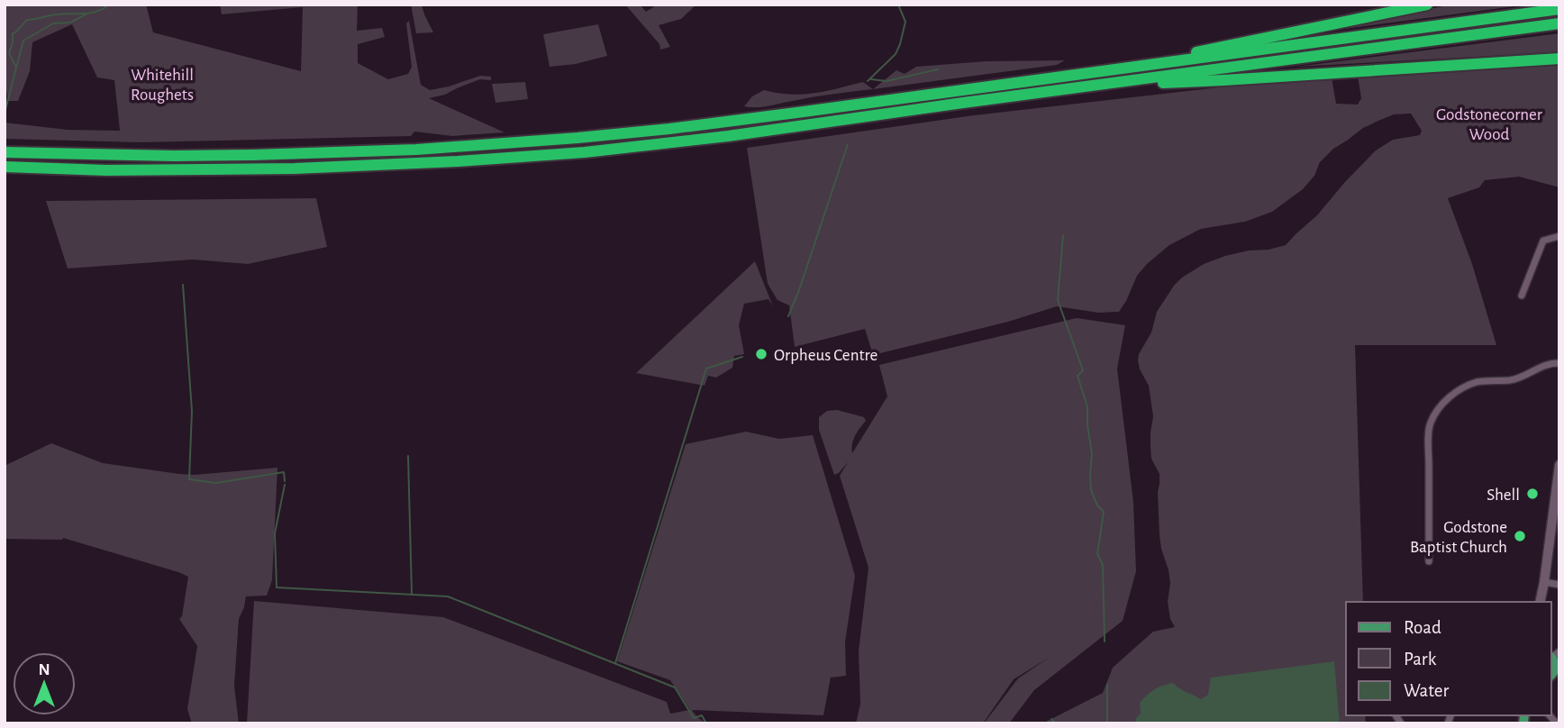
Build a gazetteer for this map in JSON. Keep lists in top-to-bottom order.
{
  "parks": ["Whitehill Roughets", "Godstonecorner Wood"],
  "places": ["Orpheus Centre", "Shell", "Godstone Baptist Church"],
  "legend": ["Road", "Park", "Water"],
  "north": "top"
}
